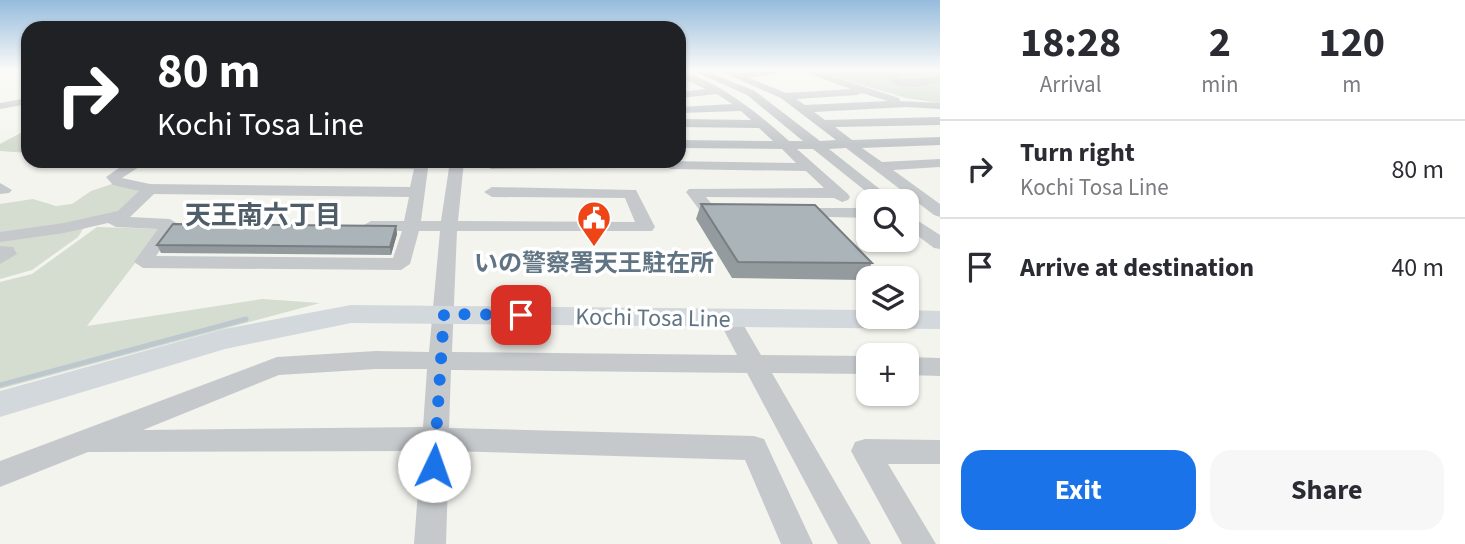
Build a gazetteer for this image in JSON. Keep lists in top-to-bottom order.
{
  "streets": {
    "main road": ["Kochi Tosa Line"]
  },
  "districts": ["天王南六丁目"],
  "places": {
    "public building": ["いの警察署天王駐在所"]
  },
  "page": {
    "eta": [
      "18:28",
      "Arrival",
      "2",
      "min",
      "120",
      "m"
    ],
    "turn": ["80 m", "Kochi Tosa Line"],
    "list": [
      {
        "name": "Turn right",
        "note": "Kochi Tosa Line",
        "value": "80 m"
      },
      {
        "name": "Arrive at destination",
        "value": "40 m"
      }
    ],
    "map_buttons": "+",
    "buttons": ["Exit", "Share"]
  }
}
